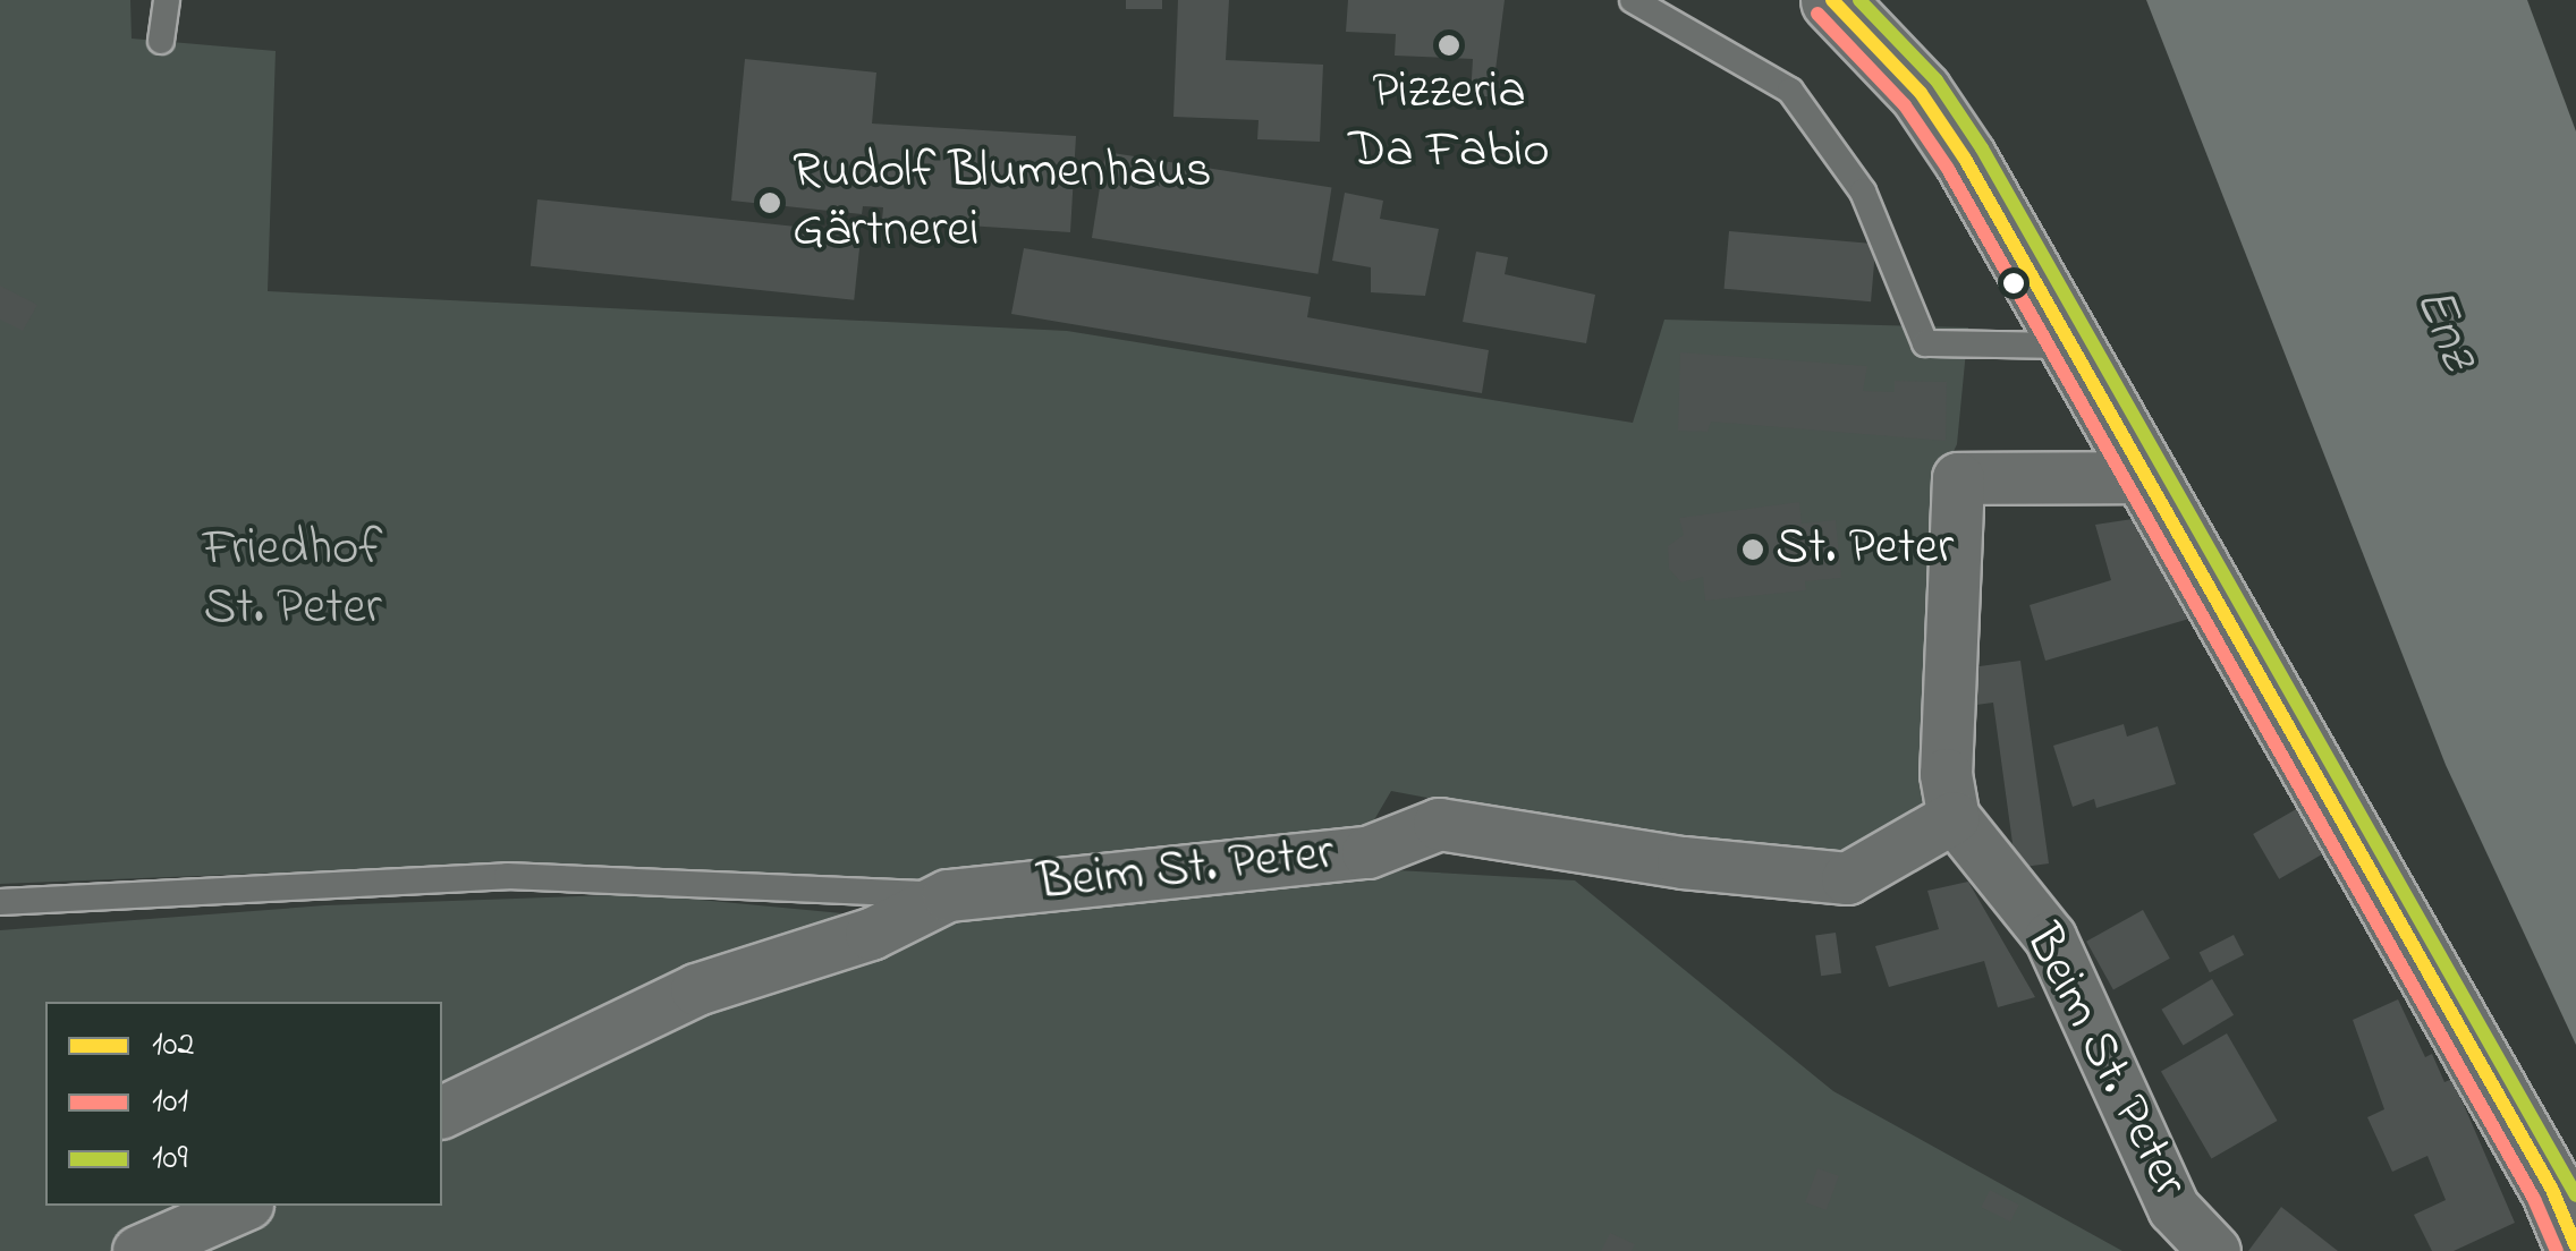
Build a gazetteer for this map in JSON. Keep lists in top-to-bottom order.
{
  "streets": {
    "street": ["Beim St. Peter"]
  },
  "water": ["Enz"],
  "parks": ["Friedhof St. Peter"],
  "places": ["Pizzeria Da Fabio", "Rudolf Blumenhaus Gärtnerei", "St. Peter"],
  "lines": ["transit line 102", "transit line 109", "transit line 101"],
  "legend": ["102", "101", "109"]
}
